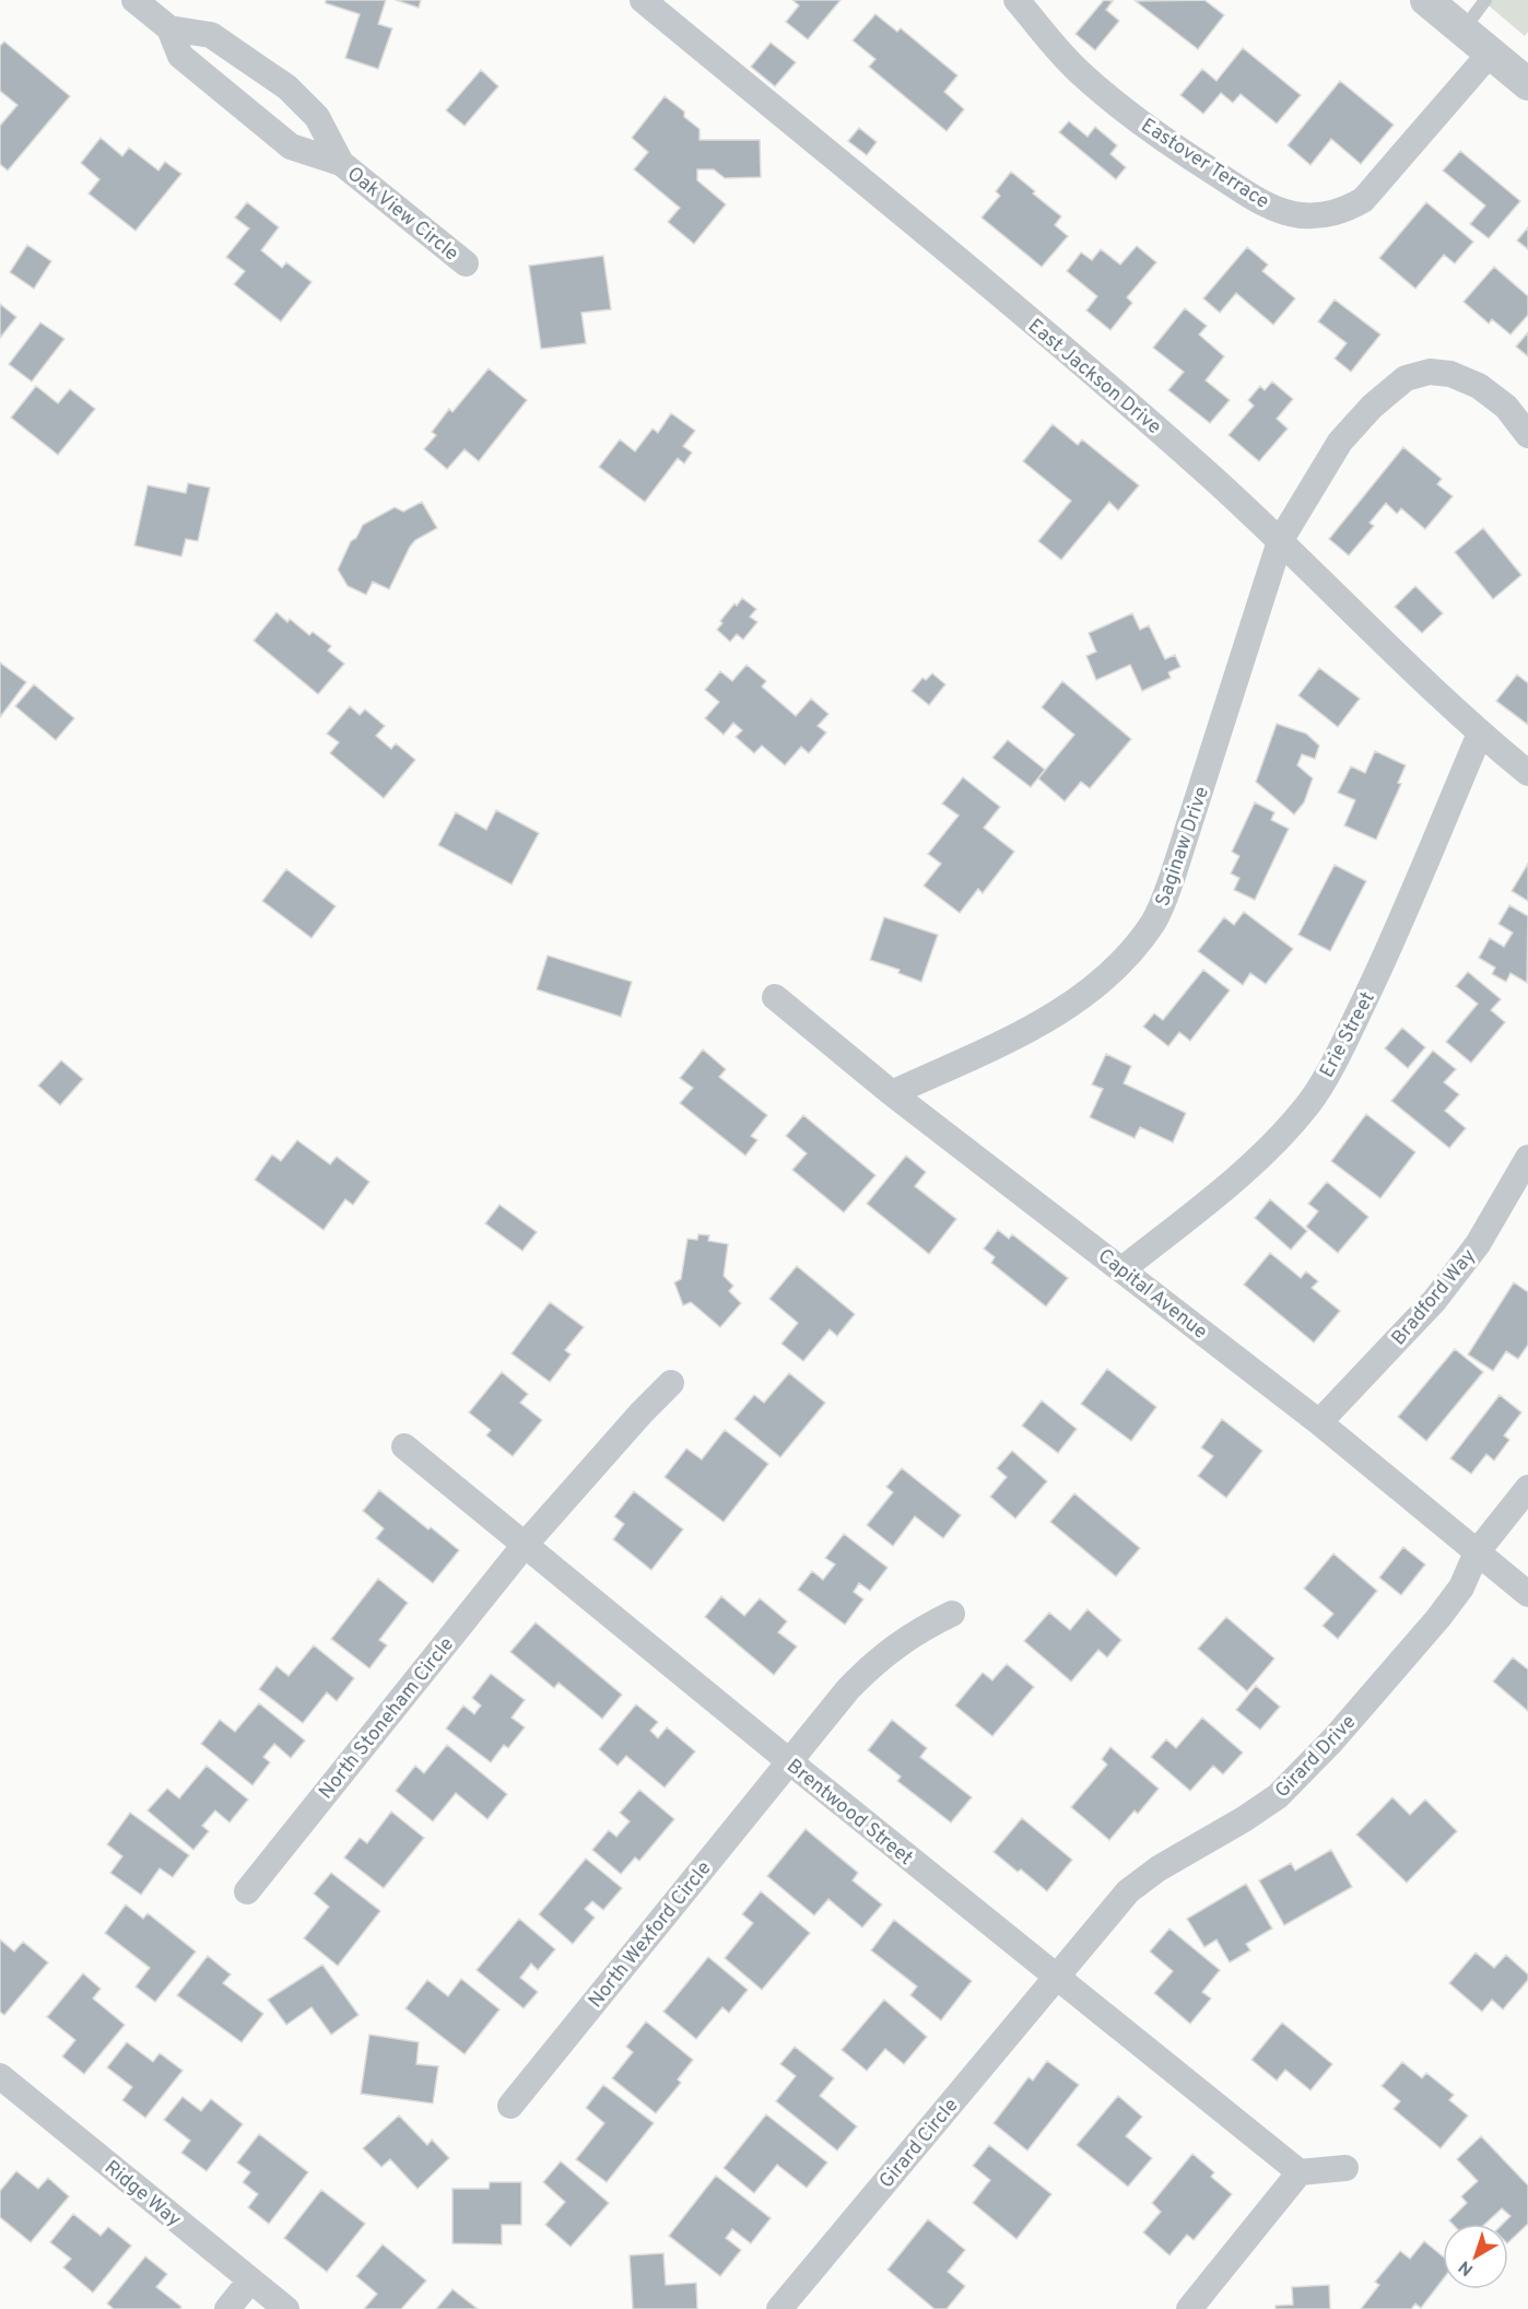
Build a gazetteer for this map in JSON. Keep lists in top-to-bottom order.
{
  "streets": {
    "street": [
      "Eastover Terrace",
      "Oak View Circle",
      "East Jackson Drive",
      "Saginaw Drive",
      "Erie Street",
      "Capital Avenue",
      "Bradford Way",
      "North Stoneham Circle",
      "Girard Drive",
      "Brentwood Street",
      "North Wexford Circle",
      "Girard Circle",
      "Ridge Way"
    ]
  },
  "crossings": [
    ["East Jackson Drive", "Saginaw Drive"],
    ["East Jackson Drive", "Erie Street"],
    ["Saginaw Drive", "Capital Avenue"],
    ["Erie Street", "Capital Avenue"],
    ["Capital Avenue", "Bradford Way"],
    ["Capital Avenue", "Girard Drive"],
    ["North Stoneham Circle", "Brentwood Street"],
    ["Girard Drive", "Brentwood Street"],
    ["Girard Drive", "Girard Circle"],
    ["Brentwood Street", "North Wexford Circle"],
    ["Brentwood Street", "Girard Circle"]
  ],
  "north": "bottom left"
}
